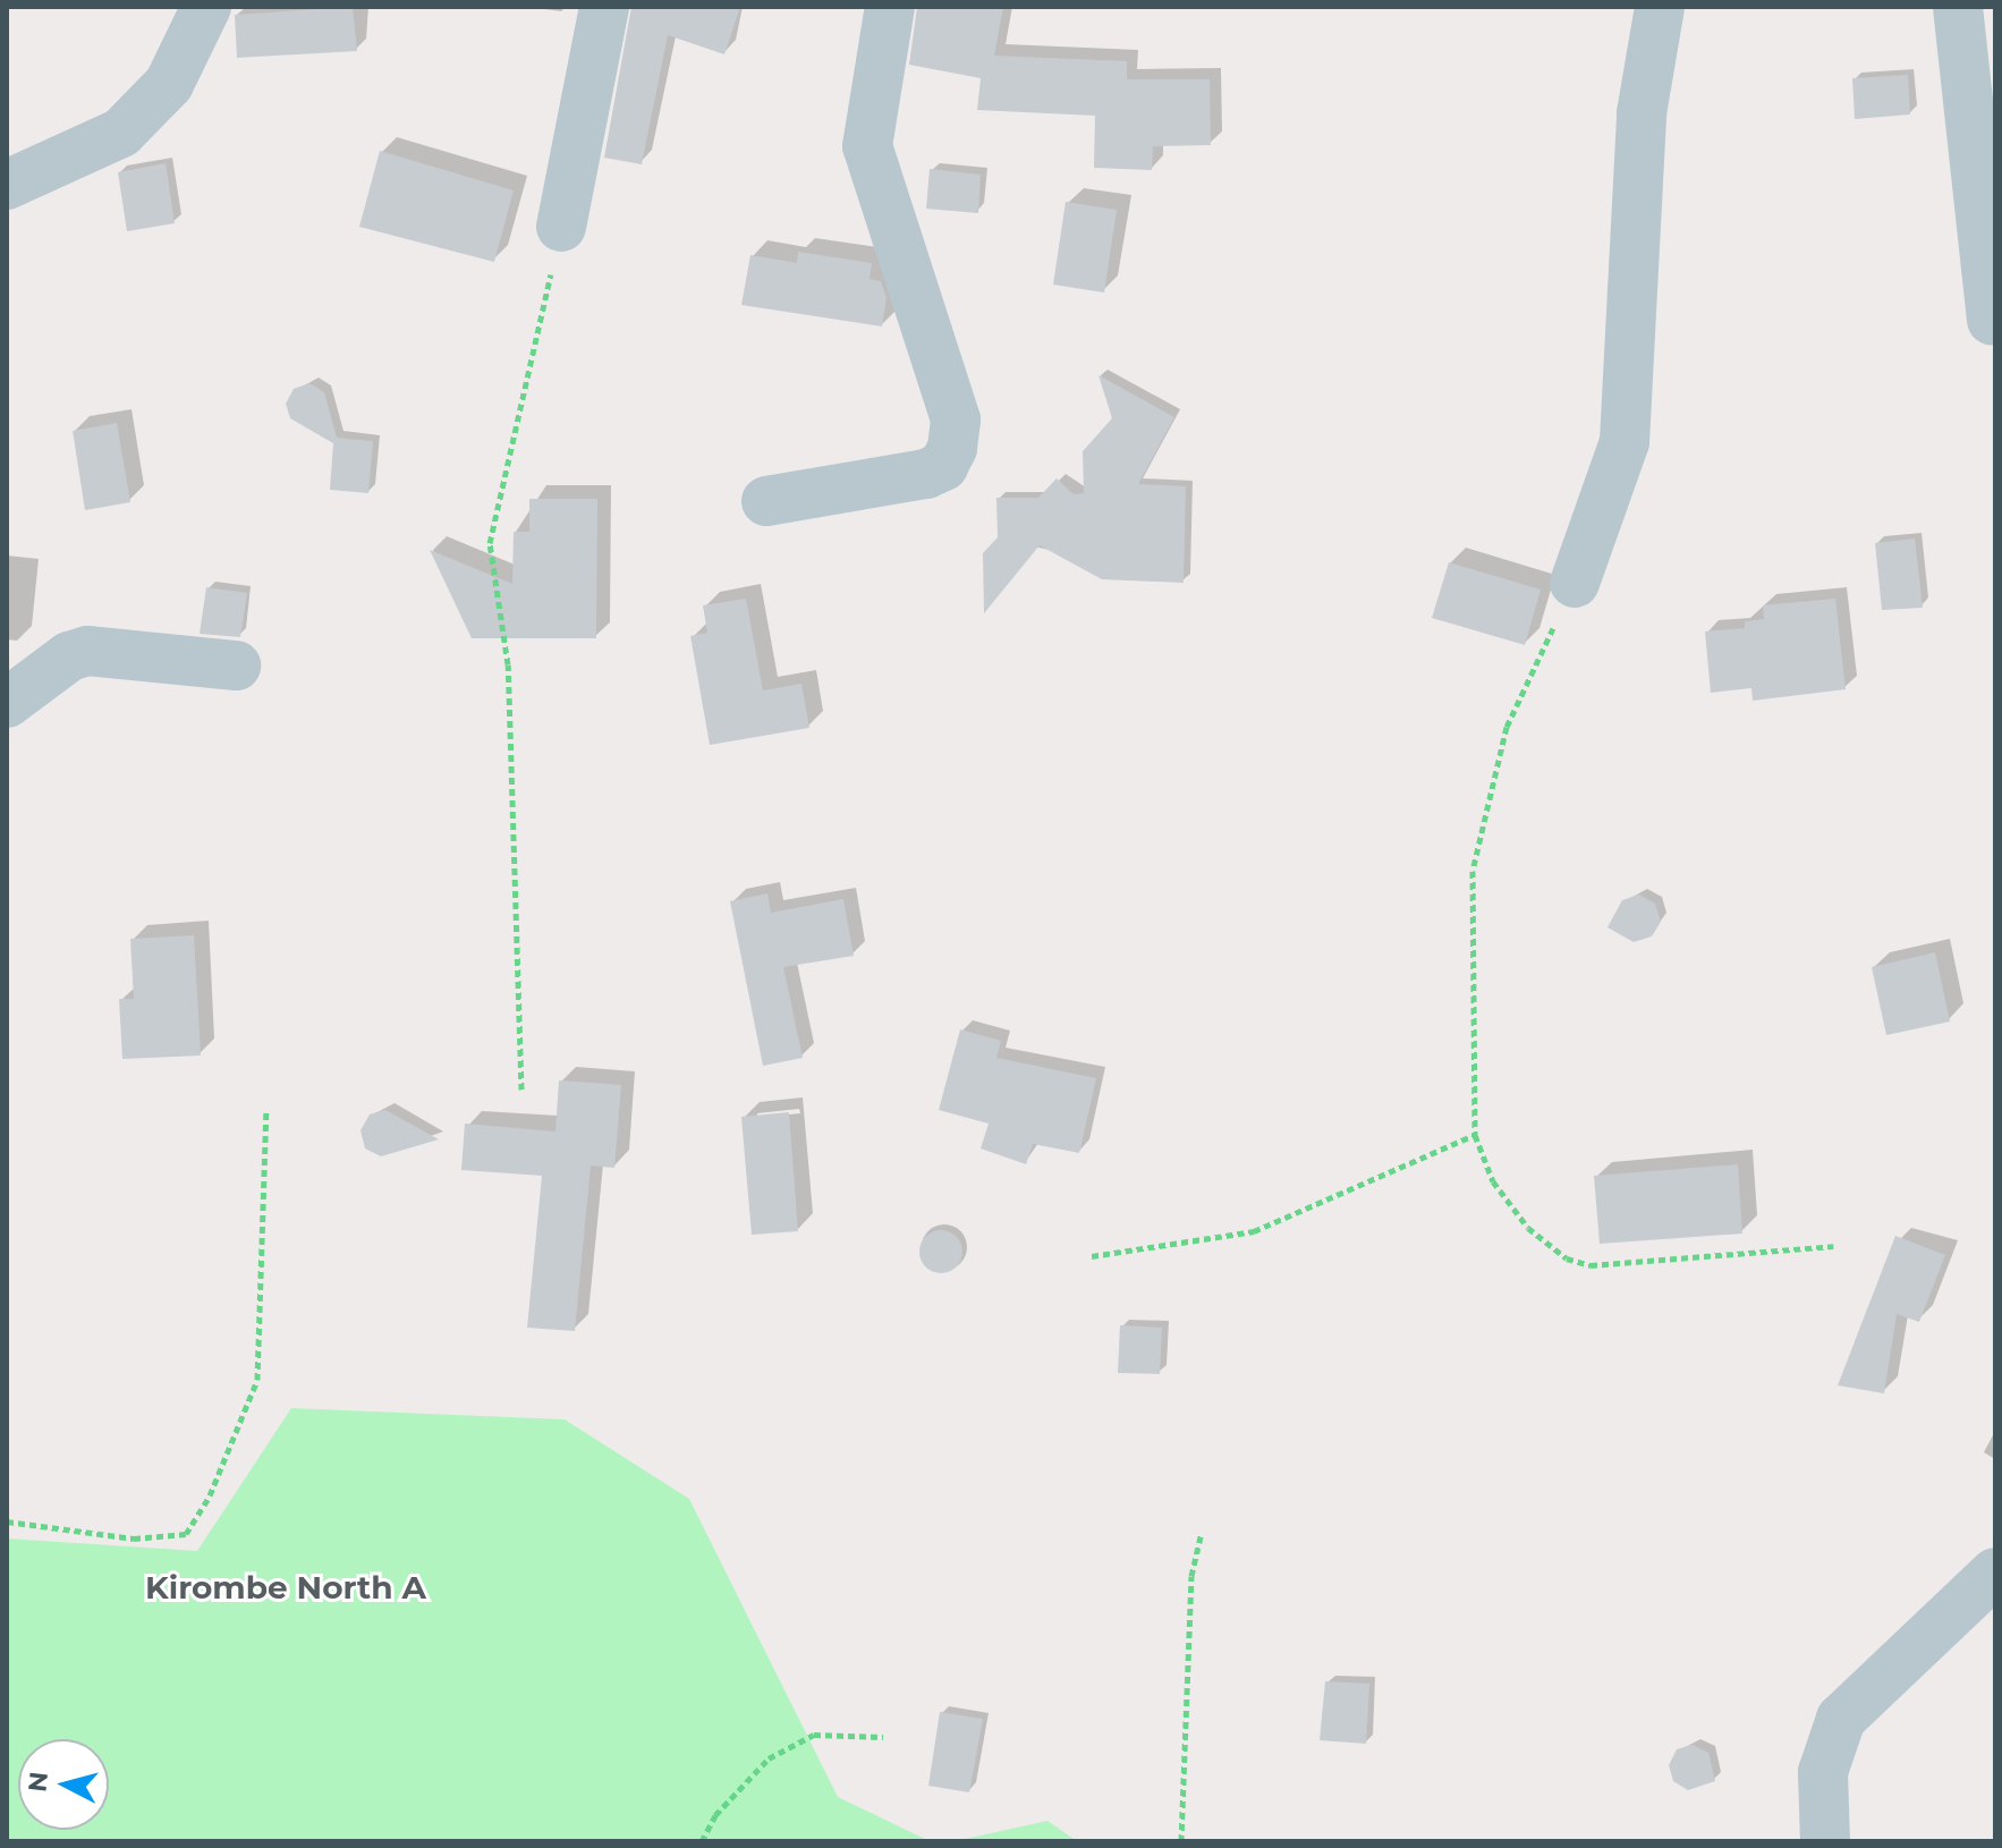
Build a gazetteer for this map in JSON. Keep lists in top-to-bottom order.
{
  "districts": ["Kirombe North A"],
  "north": "left"
}
